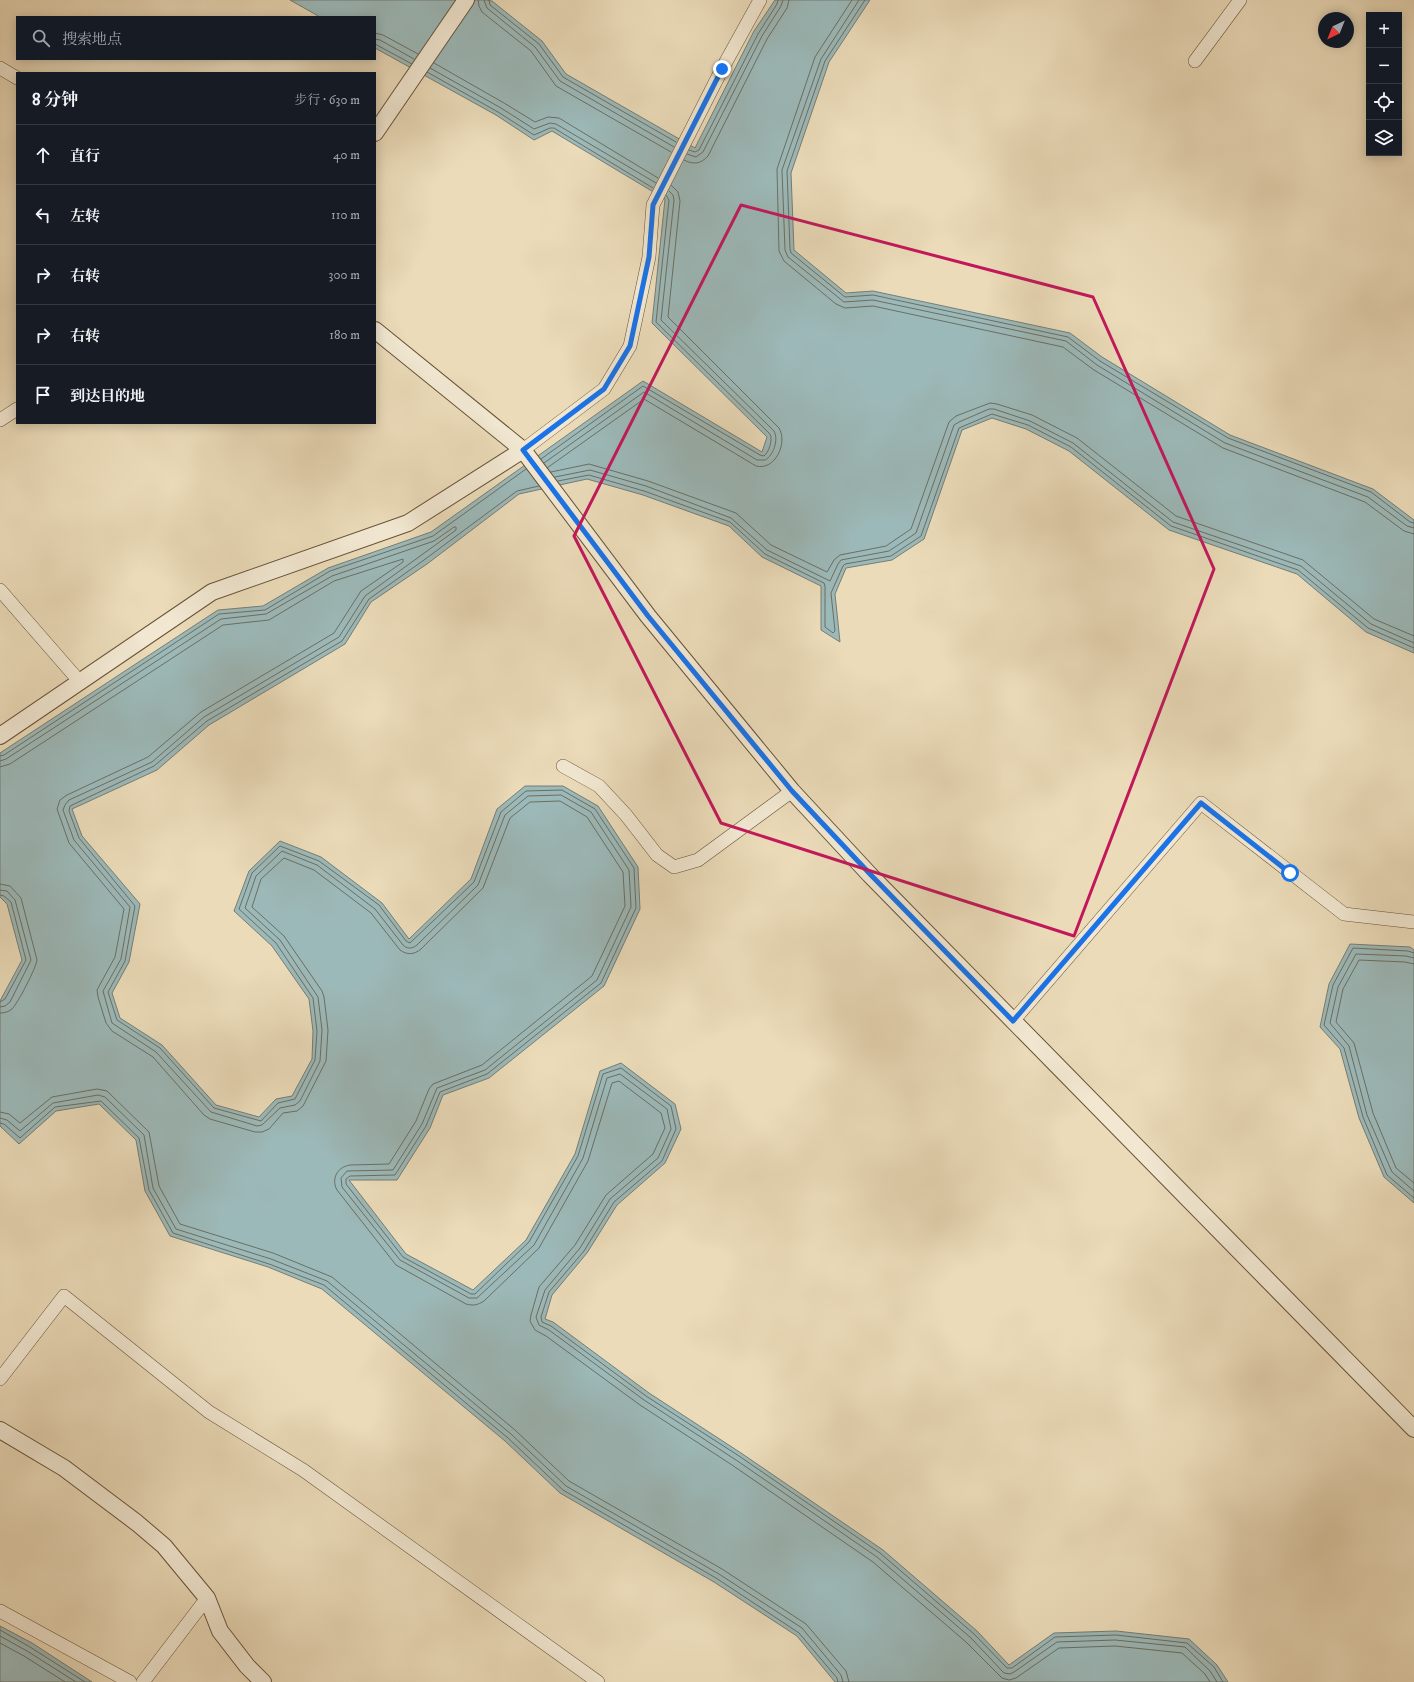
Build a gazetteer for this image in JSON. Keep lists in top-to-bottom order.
{
  "north": "bottom left",
  "page": {
    "map_buttons": ["+", "−"],
    "search": "搜索地点",
    "heading": ["8 分钟", "步行 · 630 m"],
    "list": [
      ["直行", "40 m"],
      ["左转", "110 m"],
      ["右转", "300 m"],
      ["右转", "180 m"],
      "到达目的地"
    ]
  }
}
